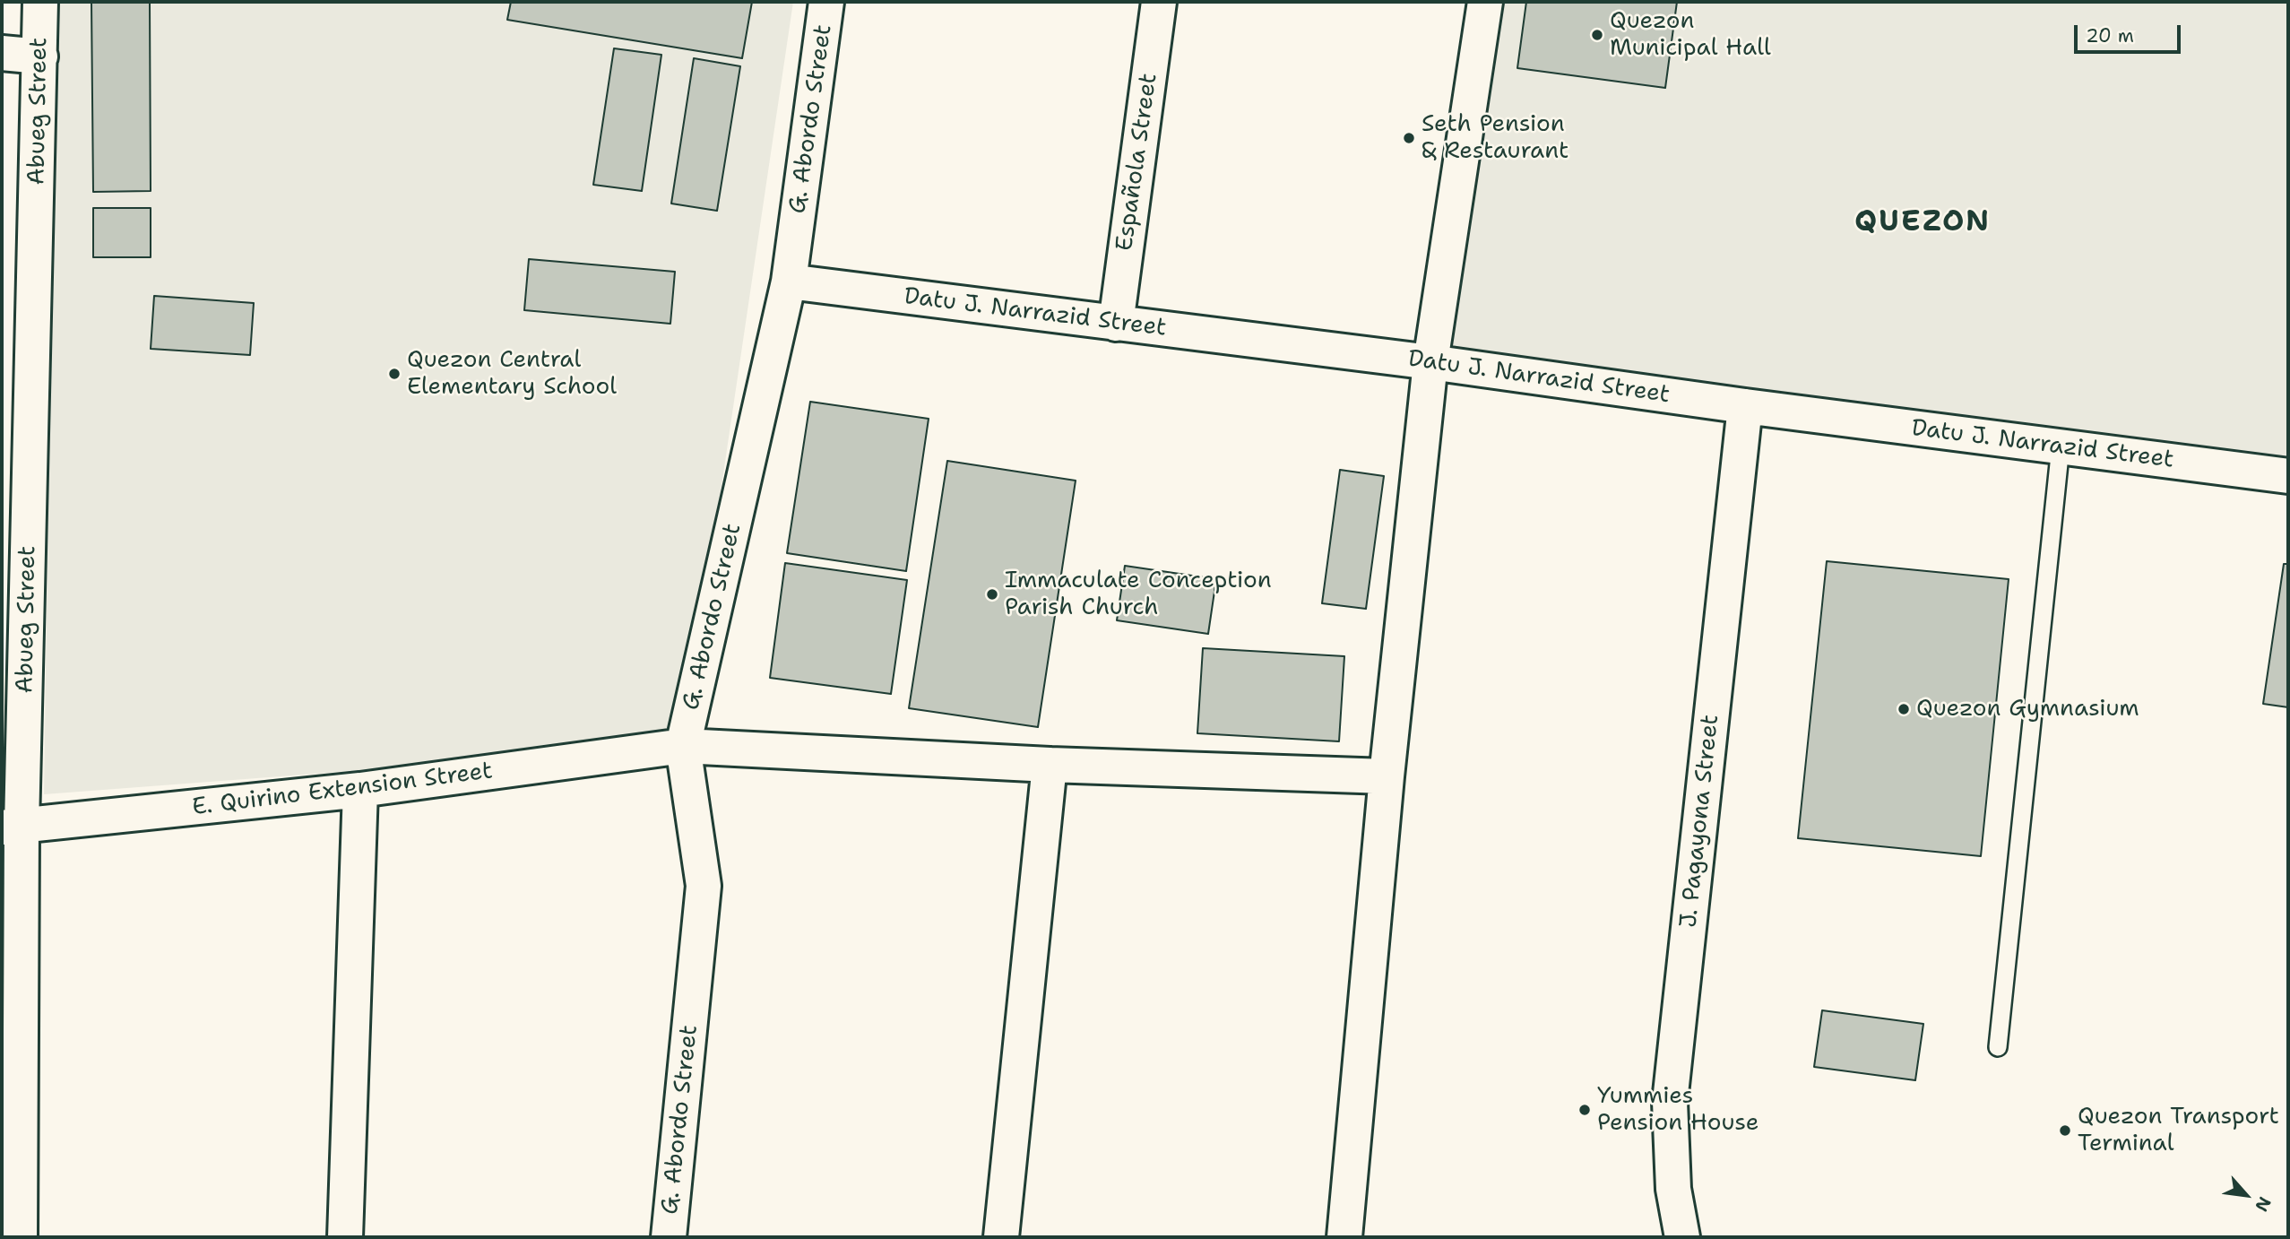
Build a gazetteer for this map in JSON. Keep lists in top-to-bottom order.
{
  "streets": {
    "street": [
      "Abueg Street",
      "G. Abordo Street",
      "Española Street",
      "Datu J. Narrazid Street",
      "E. Quirino Extension Street",
      "J. Pagayona Street"
    ]
  },
  "crossings": [
    ["Abueg Street", "E. Quirino Extension Street"],
    ["G. Abordo Street", "Datu J. Narrazid Street"],
    ["G. Abordo Street", "E. Quirino Extension Street"],
    ["Española Street", "Datu J. Narrazid Street"],
    ["Datu J. Narrazid Street", "J. Pagayona Street"]
  ],
  "districts": ["QUEZON"],
  "places": [
    "Quezon Municipal Hall",
    "Seth Pension & Restaurant",
    "Quezon Central Elementary School",
    "Immaculate Conception Parish Church",
    "Quezon Gymnasium",
    "Yummies Pension House",
    "Quezon Transport Terminal"
  ],
  "scale_bar": "20 m",
  "north": "bottom right"
}
